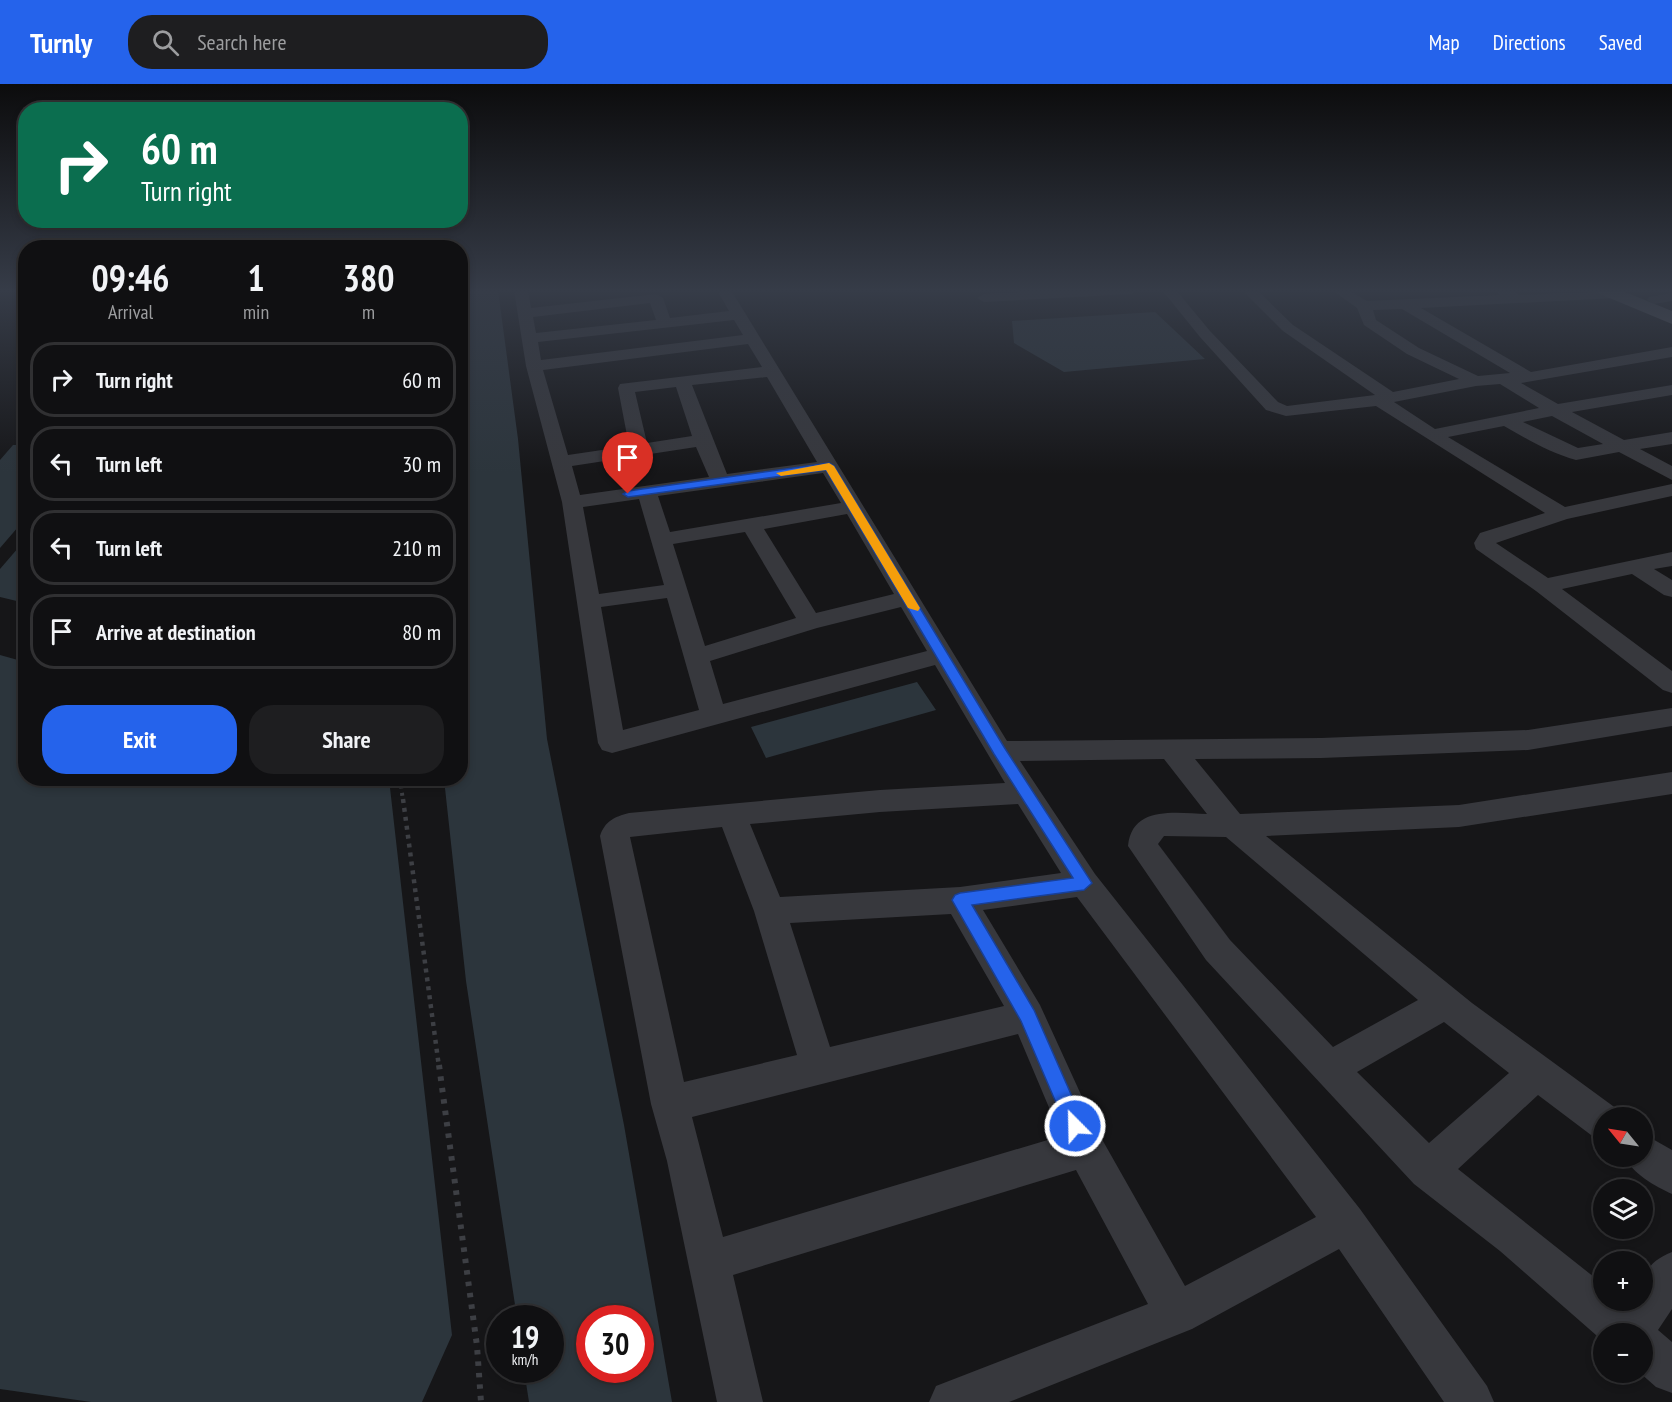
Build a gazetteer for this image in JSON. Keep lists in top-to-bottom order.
{
  "north": "top left",
  "page": {
    "header": "Turnly",
    "search": "Search here",
    "nav": ["Map", "Directions", "Saved"],
    "turn": ["60 m", "Turn right"],
    "eta": [
      "09:46",
      "Arrival",
      "1",
      "min",
      "380",
      "m"
    ],
    "list": [
      {
        "name": "Turn right",
        "value": "60 m"
      },
      {
        "name": "Turn left",
        "value": "30 m"
      },
      {
        "name": "Turn left",
        "value": "210 m"
      },
      {
        "name": "Arrive at destination",
        "value": "80 m"
      }
    ],
    "buttons": ["Exit", "Share"],
    "map_buttons": ["+", "−"],
    "speed": "19 km/h",
    "limit": "30"
  }
}
